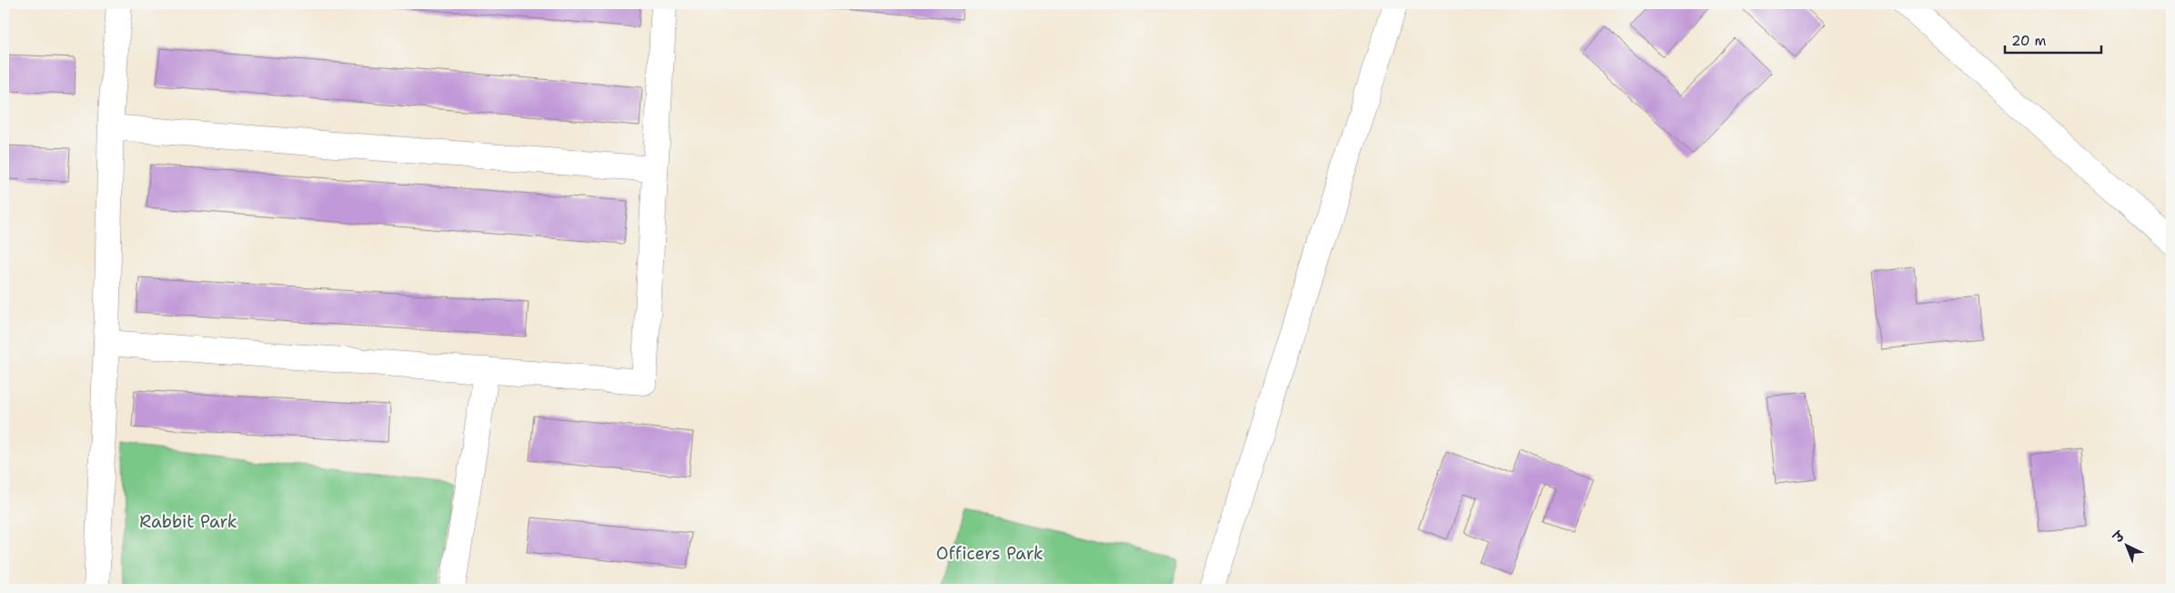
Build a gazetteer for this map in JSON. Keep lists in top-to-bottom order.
{
  "parks": ["Rabbit Park", "Officers Park"],
  "scale_bar": "20 m",
  "north": "top left"
}
